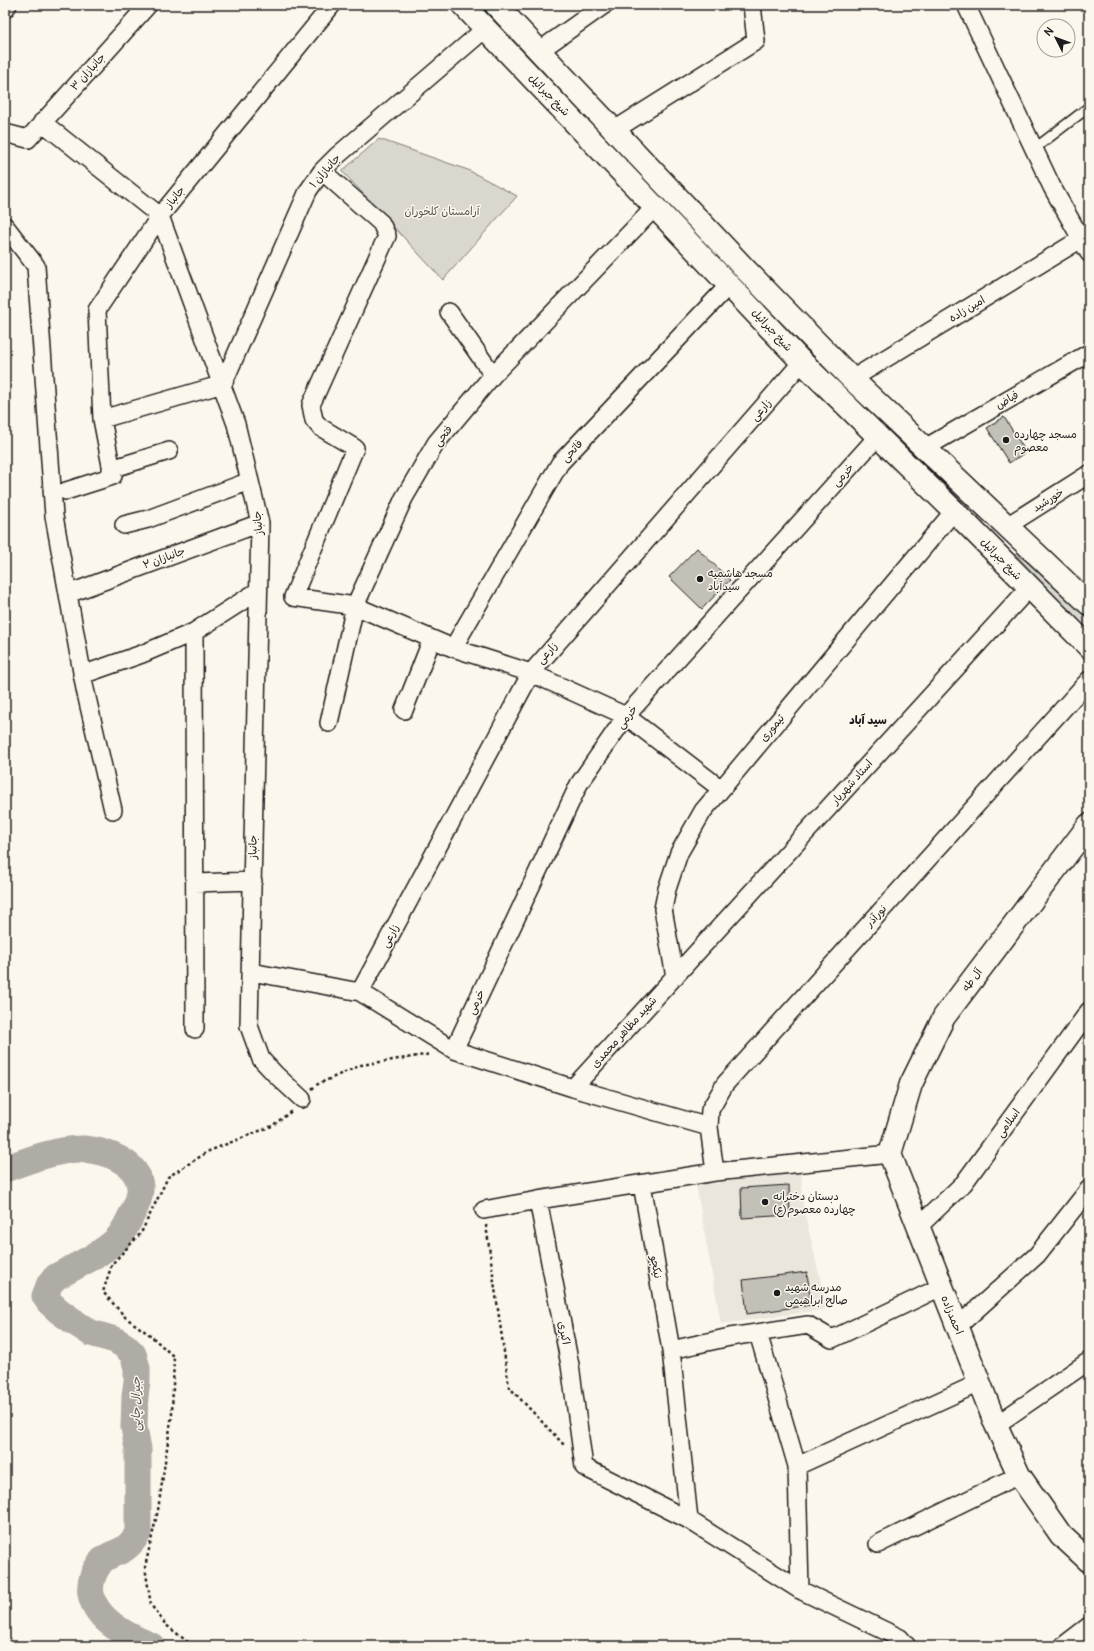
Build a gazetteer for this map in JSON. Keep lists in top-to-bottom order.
{
  "streets": {
    "street": [
      "جانبازان ۳",
      "شیخ جبرائیل",
      "جانبازان ۱",
      "جانباز",
      "امین زاده",
      "فیاض",
      "زارعی",
      "فتحی",
      "فاتحی",
      "خرمی",
      "خورشید",
      "جانبازان ۲",
      "تیموری",
      "استاد شهریار",
      "نورآذر",
      "آل طه",
      "شهید مظاهر محمدی",
      "اسلامی",
      "نیکجو",
      "احمدزاده",
      "اکبری"
    ]
  },
  "crossings": [
    ["شیخ جبرائیل", "جانبازان ۱"],
    ["شیخ جبرائیل", "امین زاده"],
    ["شیخ جبرائیل", "فیاض"],
    ["شیخ جبرائیل", "زارعی"],
    ["شیخ جبرائیل", "فتحی"],
    ["شیخ جبرائیل", "فاتحی"],
    ["شیخ جبرائیل", "خرمی"],
    ["شیخ جبرائیل", "خورشید"],
    ["شیخ جبرائیل", "تیموری"],
    ["شیخ جبرائیل", "استاد شهریار"],
    ["جانبازان ۱", "جانباز"],
    ["جانباز", "جانبازان ۲"],
    ["تیموری", "استاد شهریار"],
    ["تیموری", "شهید مظاهر محمدی"],
    ["استاد شهریار", "شهید مظاهر محمدی"],
    ["آل طه", "احمدزاده"],
    ["اسلامی", "احمدزاده"]
  ],
  "districts": ["سید آباد"],
  "water": ["جیرال چایی"],
  "parks": ["آرامستان کلخوران"],
  "places": [
    "مسجد چهارده معصوم",
    "مسجد هاشمیه سیدآباد",
    "دبستان دخترانه چهارده معصوم(ع)",
    "مدرسه شهید صالح ابراهیمی"
  ],
  "north": "top left"
}
